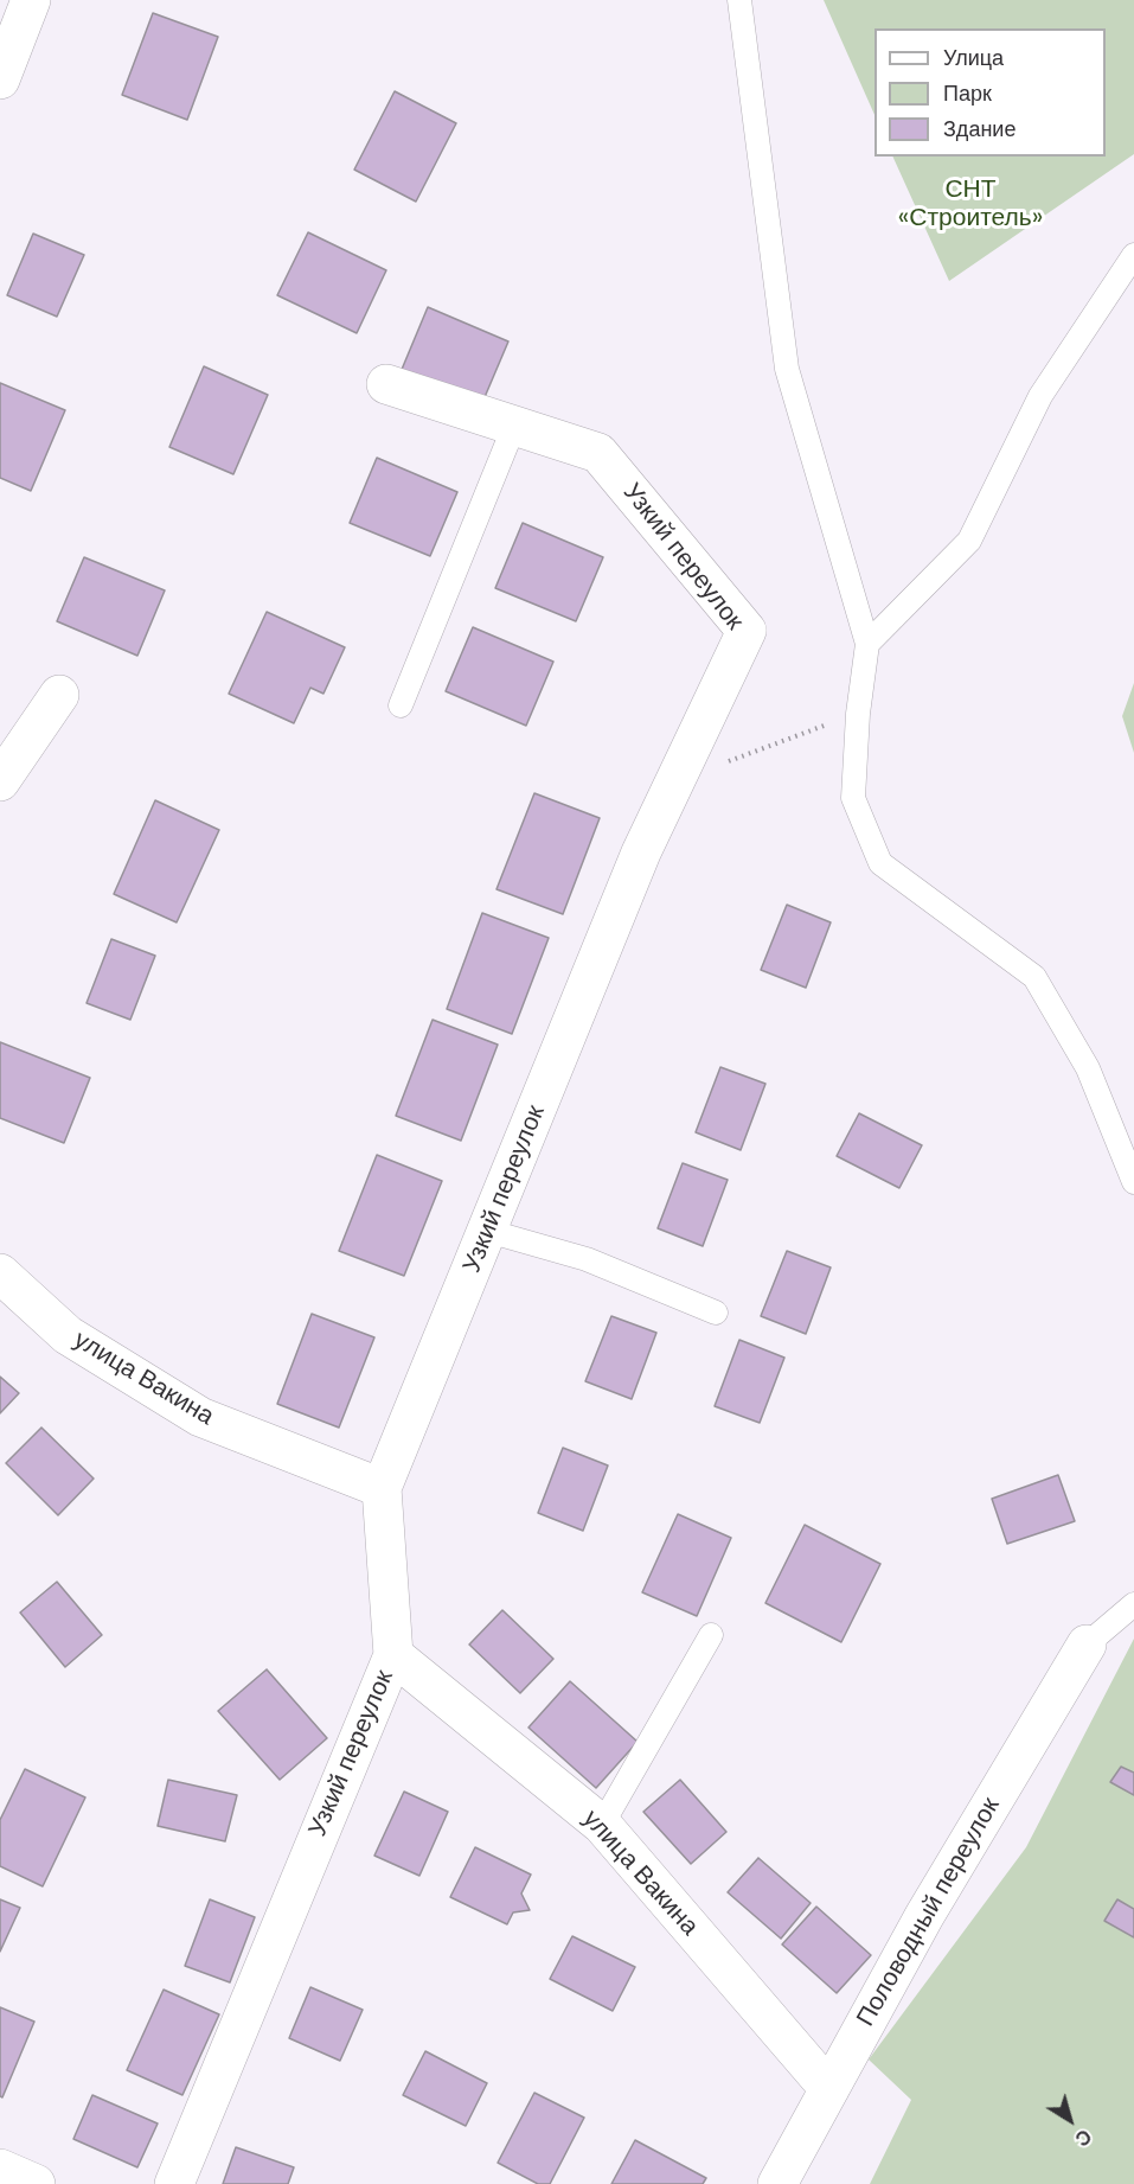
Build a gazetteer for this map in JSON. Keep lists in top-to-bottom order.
{
  "streets": {
    "street": ["Узкий переулок", "улица Вакина", "Половодный переулок"]
  },
  "crossings": [
    ["Узкий переулок", "улица Вакина"],
    ["улица Вакина", "Половодный переулок"]
  ],
  "parks": ["СНТ «Строитель»"],
  "legend": ["Улица", "Парк", "Здание"],
  "north": "bottom right"
}
